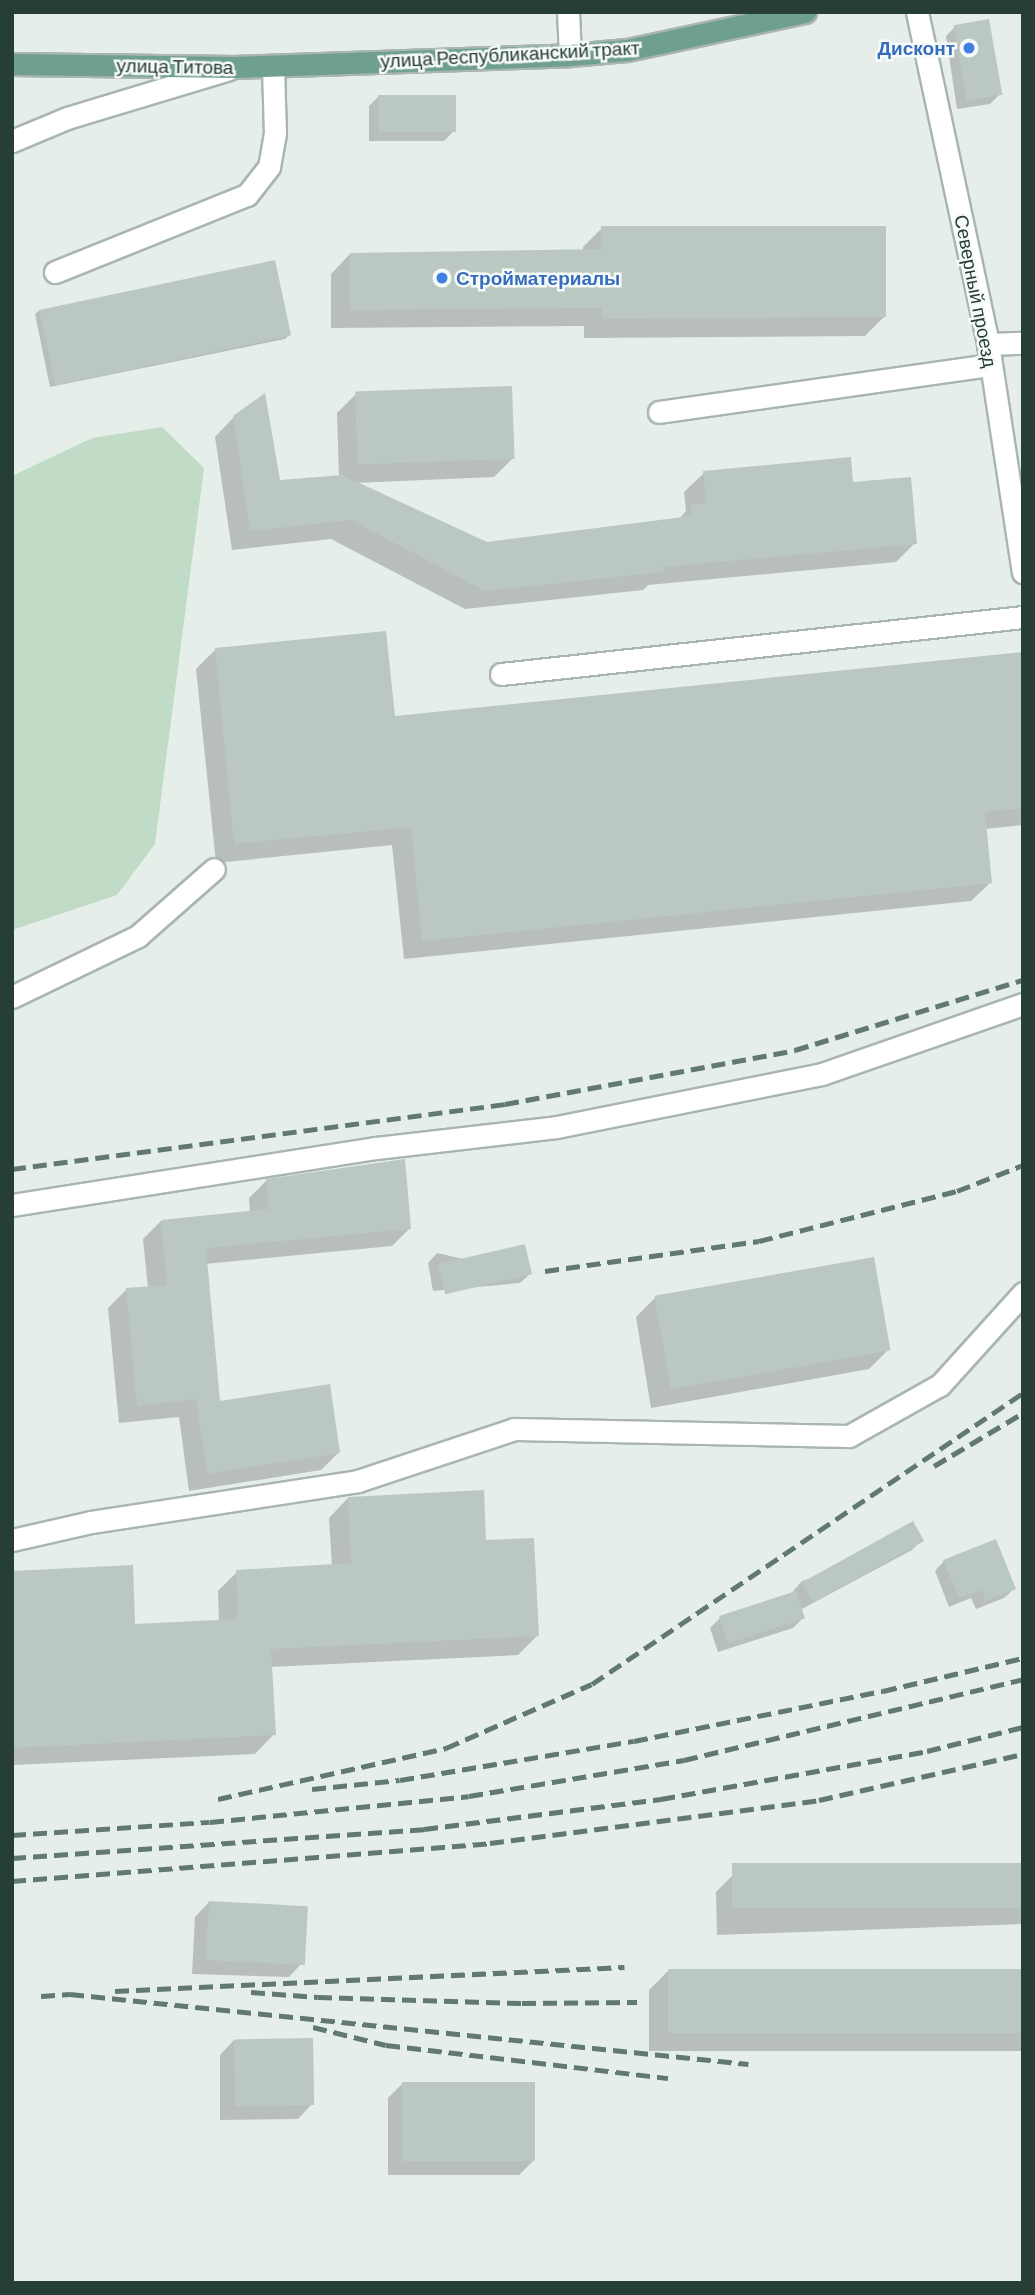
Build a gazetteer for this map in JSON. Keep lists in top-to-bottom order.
{
  "streets": {
    "main road": ["улица Республиканский тракт", "улица Титова"],
    "street": ["Северный проезд"]
  },
  "crossings": [
    ["улица Республиканский тракт", "улица Титова"]
  ],
  "places": ["Дисконт", "Стройматериалы"]
}
